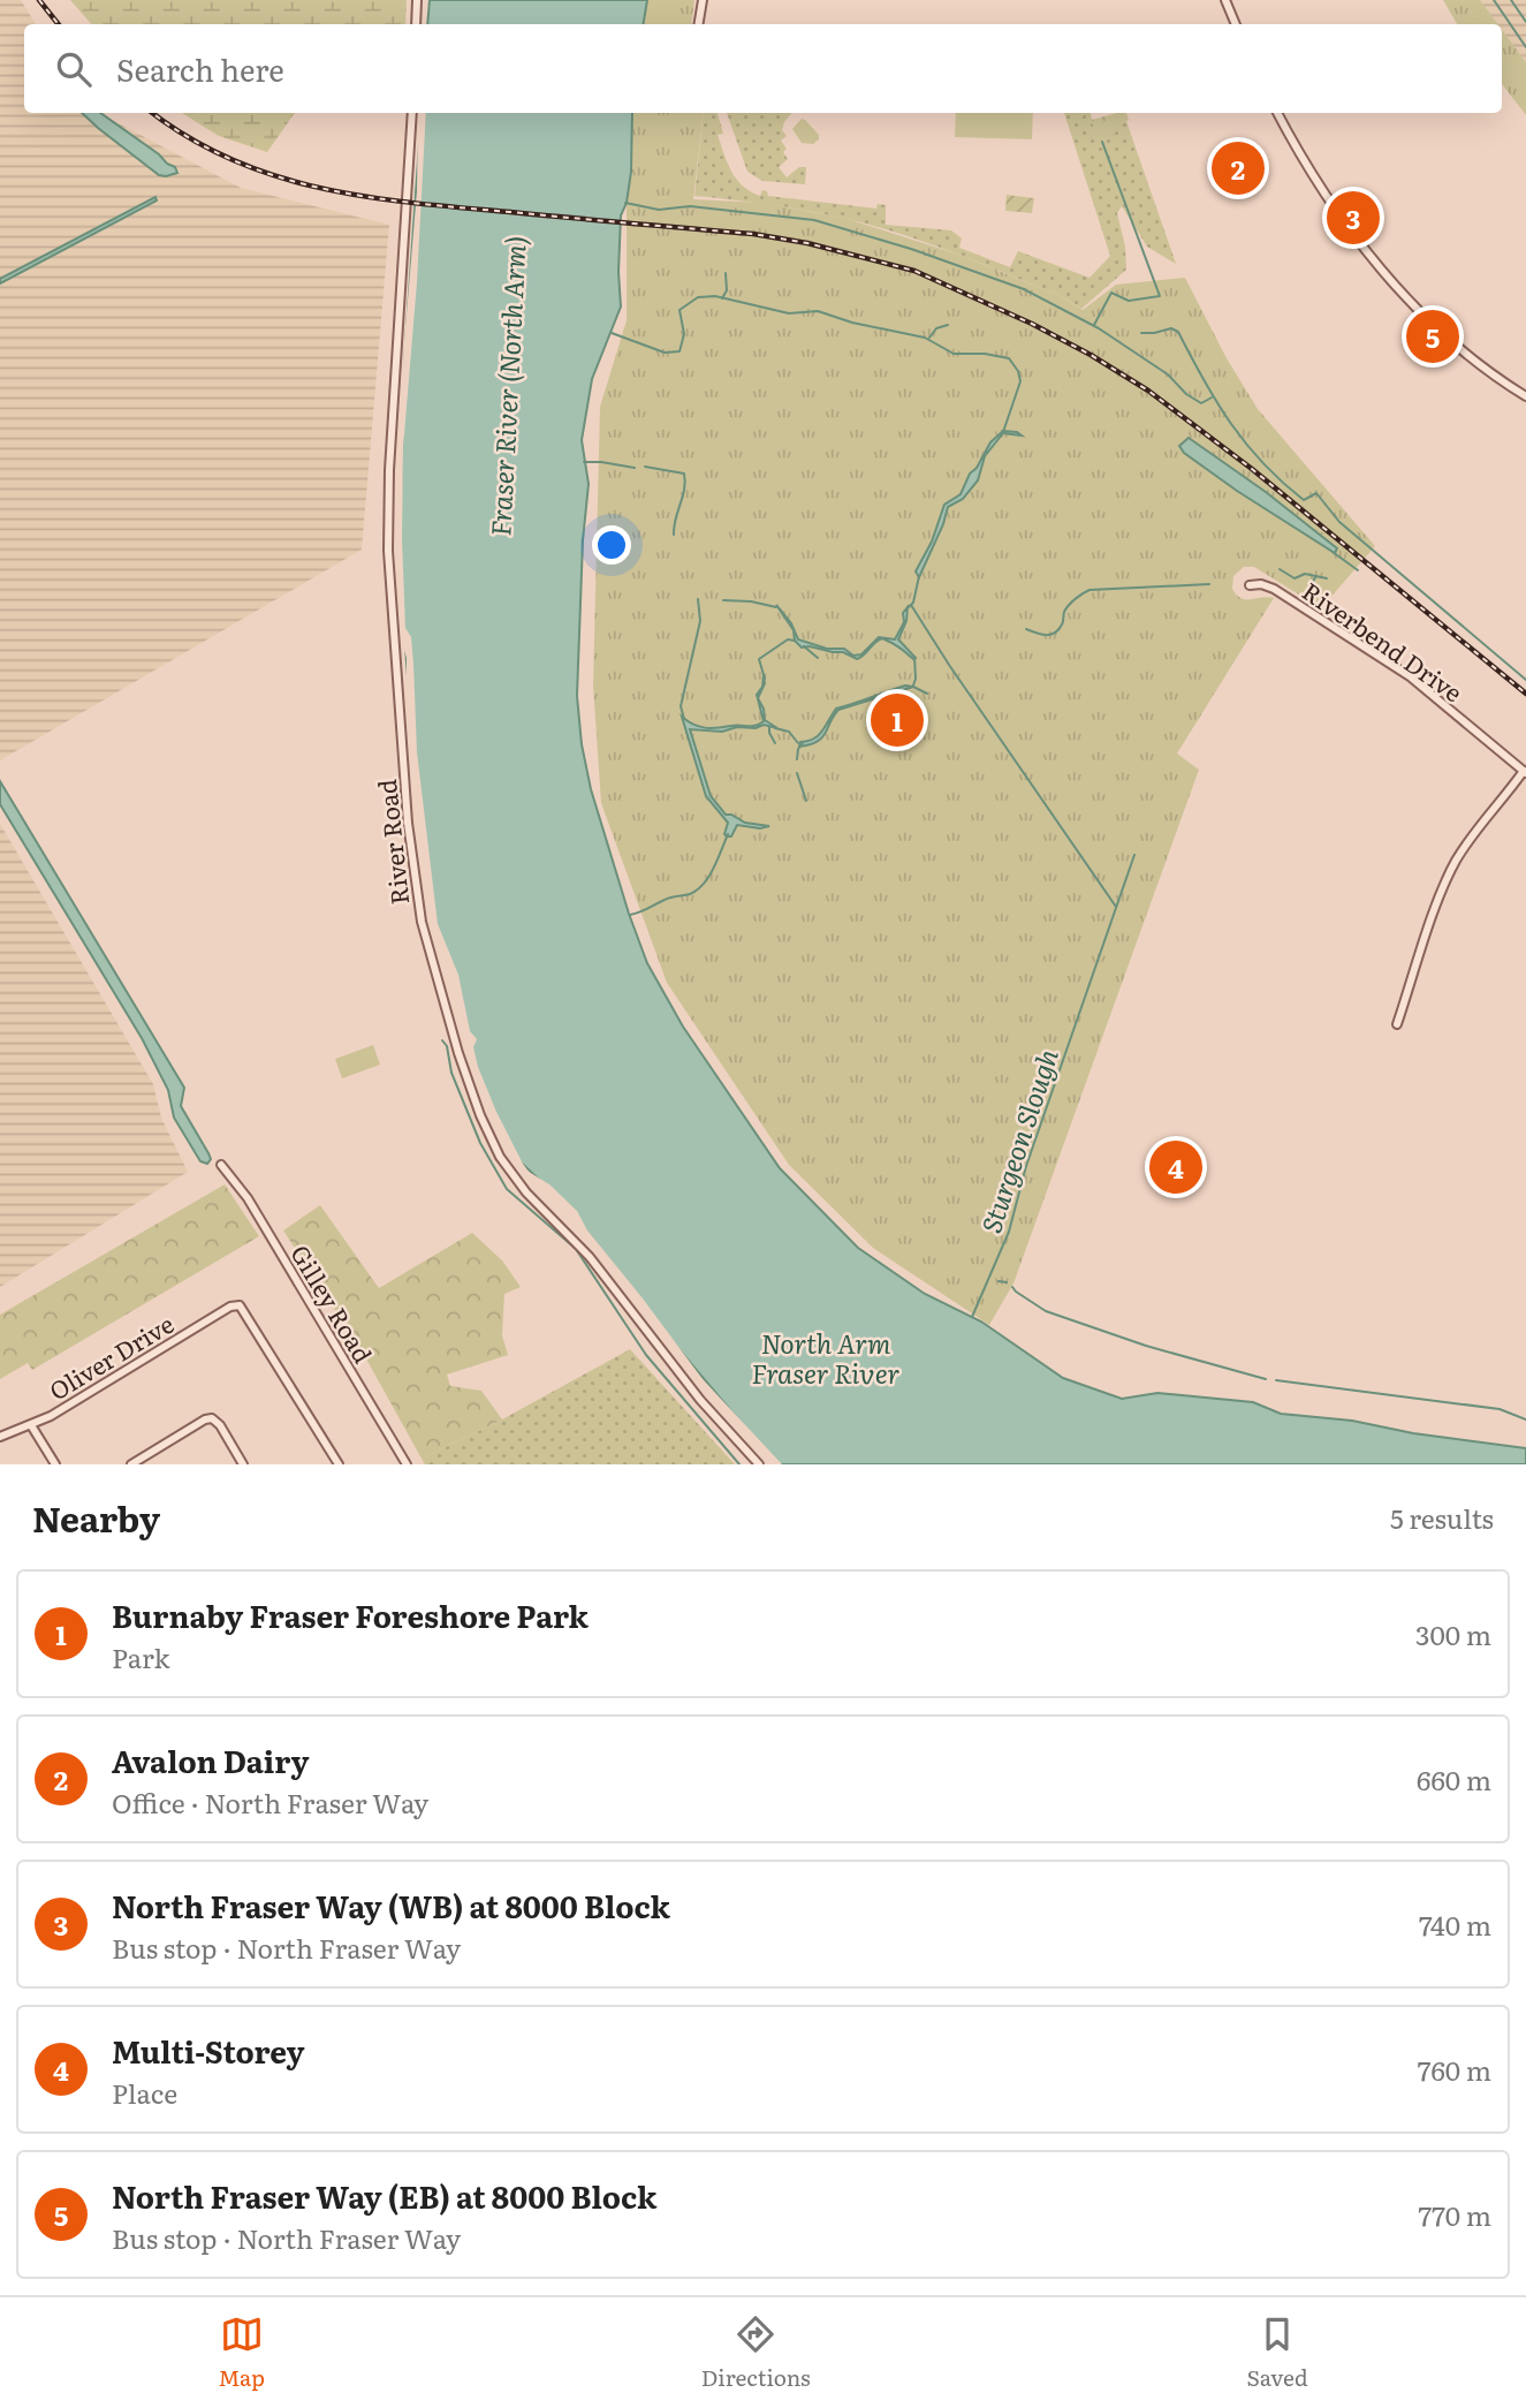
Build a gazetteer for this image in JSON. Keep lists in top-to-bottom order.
{
  "streets": {
    "street": [
      "Riverbend Drive",
      "River Road",
      "Gilley Road",
      "Oliver Drive"
    ]
  },
  "water": ["Fraser River (North Arm)", "Sturgeon Slough", "North Arm Fraser River"],
  "page": {
    "search": "Search here",
    "pins": [
      "2",
      "3",
      "5",
      "1",
      "4"
    ],
    "heading": ["Nearby", "5 results"],
    "list": [
      {
        "mark": "1",
        "name": "Burnaby Fraser Foreshore Park",
        "note": "Park",
        "value": "300 m"
      },
      {
        "mark": "2",
        "name": "Avalon Dairy",
        "note": "Office · North Fraser Way",
        "value": "660 m"
      },
      {
        "mark": "3",
        "name": "North Fraser Way (WB) at 8000 Block",
        "note": "Bus stop · North Fraser Way",
        "value": "740 m"
      },
      {
        "mark": "4",
        "name": "Multi-Storey",
        "note": "Place",
        "value": "760 m"
      },
      {
        "mark": "5",
        "name": "North Fraser Way (EB) at 8000 Block",
        "note": "Bus stop · North Fraser Way",
        "value": "770 m"
      }
    ],
    "nav": ["Map", "Directions", "Saved"]
  }
}
